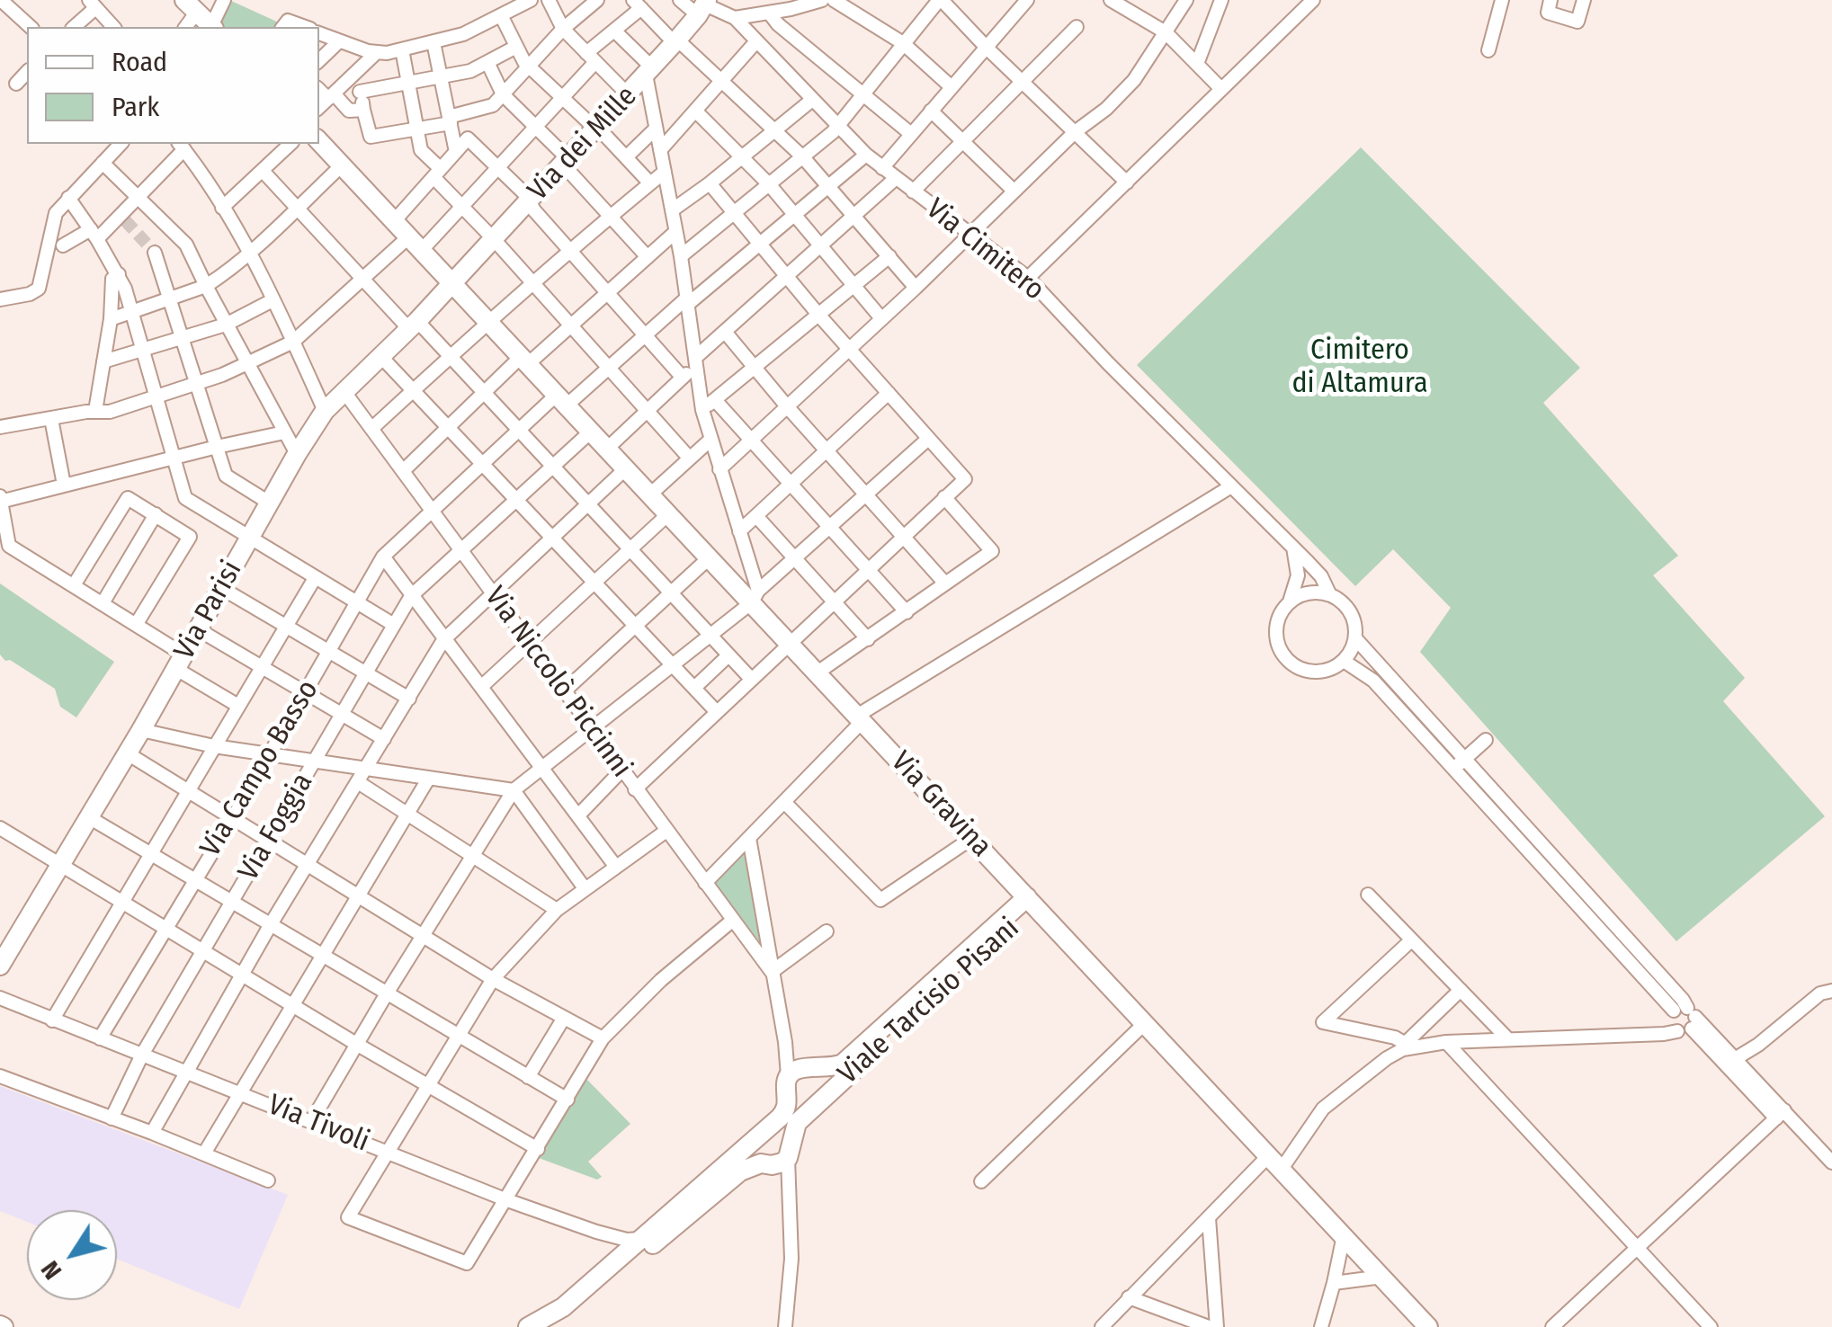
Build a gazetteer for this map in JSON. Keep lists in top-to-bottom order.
{
  "streets": {
    "main road": [
      "Via dei Mille",
      "Via Parisi",
      "Via Gravina",
      "Viale Tarcisio Pisani"
    ],
    "street": [
      "Via Cimitero",
      "Via Niccolò Piccinni",
      "Via Campo Basso",
      "Via Foggia",
      "Via Tivoli"
    ]
  },
  "crossings": [
    ["Via dei Mille", "Via Cimitero"],
    ["Via dei Mille", "Via Parisi"],
    ["Via dei Mille", "Via Gravina"],
    ["Via Cimitero", "Via Campo Basso"],
    ["Via Parisi", "Via Niccolò Piccinni"],
    ["Via Parisi", "Via Gravina"],
    ["Via Niccolò Piccinni", "Via Campo Basso"],
    ["Via Niccolò Piccinni", "Via Foggia"],
    ["Via Campo Basso", "Via Gravina"],
    ["Via Campo Basso", "Via Tivoli"],
    ["Via Gravina", "Via Foggia"],
    ["Via Gravina", "Viale Tarcisio Pisani"],
    ["Via Foggia", "Via Tivoli"]
  ],
  "parks": ["Cimitero di Altamura"],
  "legend": ["Road", "Park"],
  "north": "bottom left"
}
